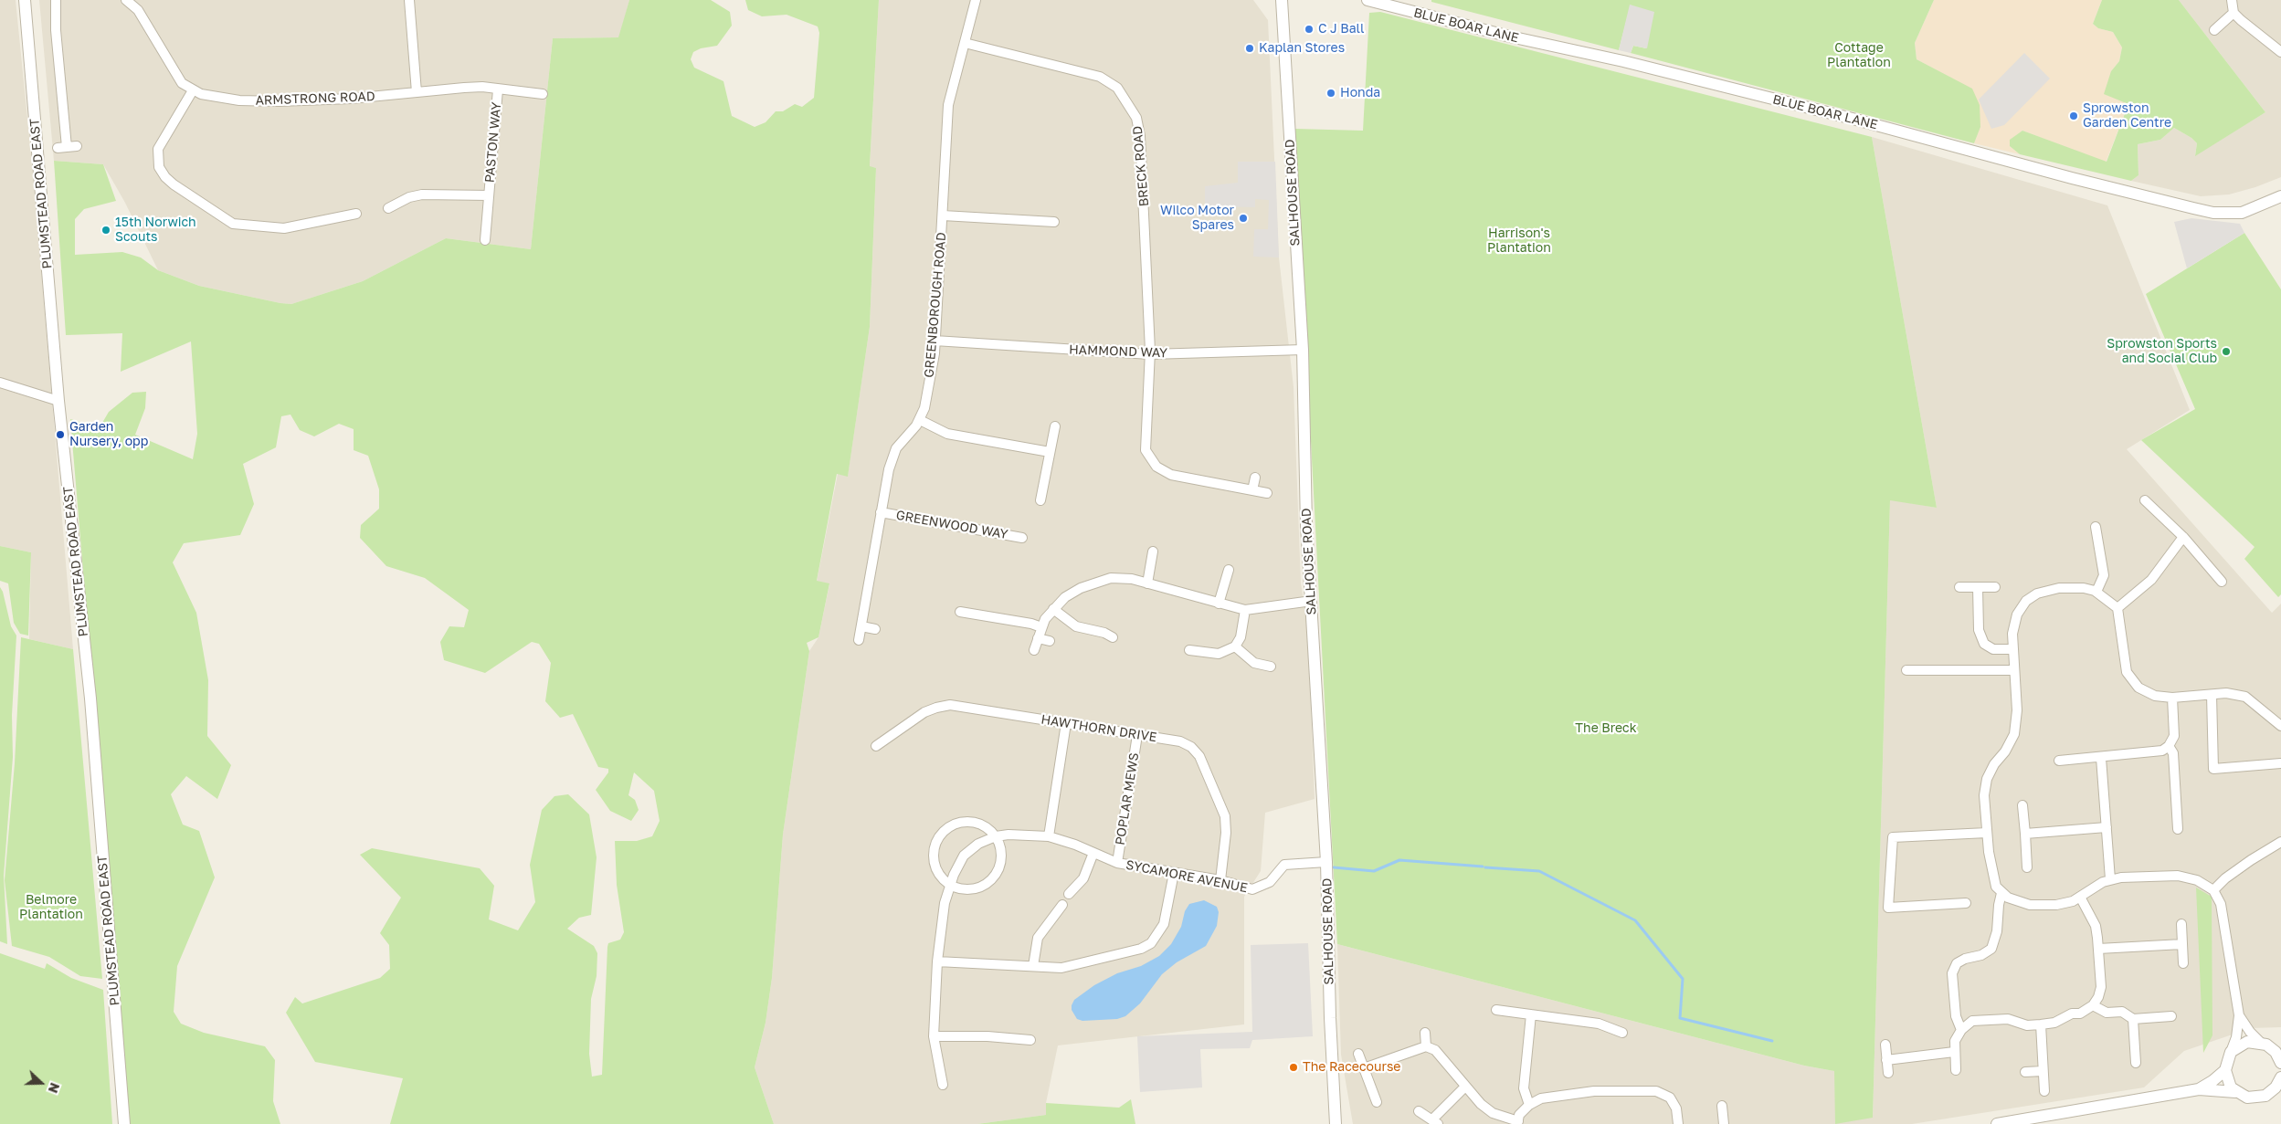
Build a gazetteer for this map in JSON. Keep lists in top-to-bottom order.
{
  "streets": {
    "street": [
      "BLUE BOAR LANE",
      "ARMSTRONG ROAD",
      "PASTON WAY",
      "BRECK ROAD",
      "SALHOUSE ROAD",
      "PLUMSTEAD ROAD EAST",
      "GREENBOROUGH ROAD",
      "HAMMOND WAY",
      "GREENWOOD WAY",
      "HAWTHORN DRIVE",
      "POPLAR MEWS",
      "SYCAMORE AVENUE"
    ]
  },
  "crossings": [
    ["ARMSTRONG ROAD", "PASTON WAY"],
    ["BRECK ROAD", "GREENBOROUGH ROAD"],
    ["BRECK ROAD", "HAMMOND WAY"],
    ["SALHOUSE ROAD", "HAMMOND WAY"],
    ["SALHOUSE ROAD", "SYCAMORE AVENUE"],
    ["GREENBOROUGH ROAD", "HAMMOND WAY"],
    ["GREENBOROUGH ROAD", "GREENWOOD WAY"],
    ["HAWTHORN DRIVE", "POPLAR MEWS"],
    ["HAWTHORN DRIVE", "SYCAMORE AVENUE"],
    ["POPLAR MEWS", "SYCAMORE AVENUE"]
  ],
  "parks": [
    "Cottage Plantation",
    "Harrison's Plantation",
    "The Breck",
    "Belmore Plantation"
  ],
  "places": [
    "C J Ball",
    "Kaplan Stores",
    "Honda",
    "Sprowston Garden Centre",
    "Wilco Motor Spares",
    "15th Norwich Scouts",
    "Sprowston Sports and Social Club",
    "Garden Nursery, opp",
    "The Racecourse"
  ],
  "north": "right"
}
